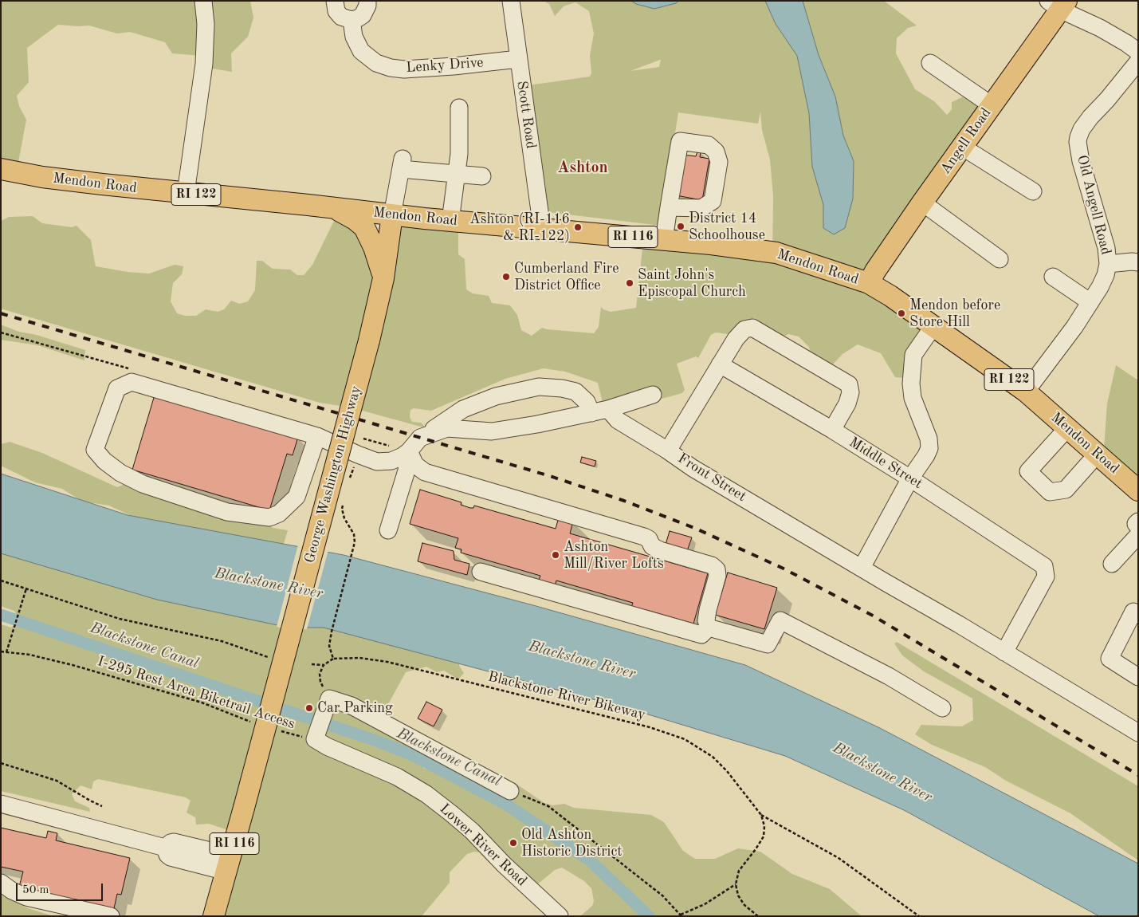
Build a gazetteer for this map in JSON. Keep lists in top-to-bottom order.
{
  "streets": {
    "main road": [
      "Angell Road",
      "Mendon Road",
      "RI 122",
      "RI 116",
      "George Washington Highway"
    ],
    "street": [
      "Lenky Drive",
      "Scott Road",
      "Old Angell Road",
      "Middle Street",
      "Front Street",
      "Lower River Road"
    ],
    "path": ["I-295 Rest Area Biketrail Access", "Blackstone River Bikeway"]
  },
  "crossings": [
    ["Lenky Drive", "Scott Road"],
    ["Scott Road", "Mendon Road"],
    ["Angell Road", "Mendon Road"],
    ["Mendon Road", "Old Angell Road"],
    ["Mendon Road", "George Washington Highway"],
    ["Middle Street", "Front Street"],
    ["I-295 Rest Area Biketrail Access", "Lower River Road"]
  ],
  "districts": ["Ashton"],
  "water": ["Blackstone River", "Blackstone Canal"],
  "places": [
    "District 14 Schoolhouse",
    "Ashton (RI-116 & RI-122)",
    "Cumberland Fire District Office",
    "Saint John's Episcopal Church",
    "Mendon before Store Hill",
    "Ashton Mill/River Lofts",
    "Car Parking",
    "Old Ashton Historic District"
  ],
  "scale_bar": "50 m"
}
